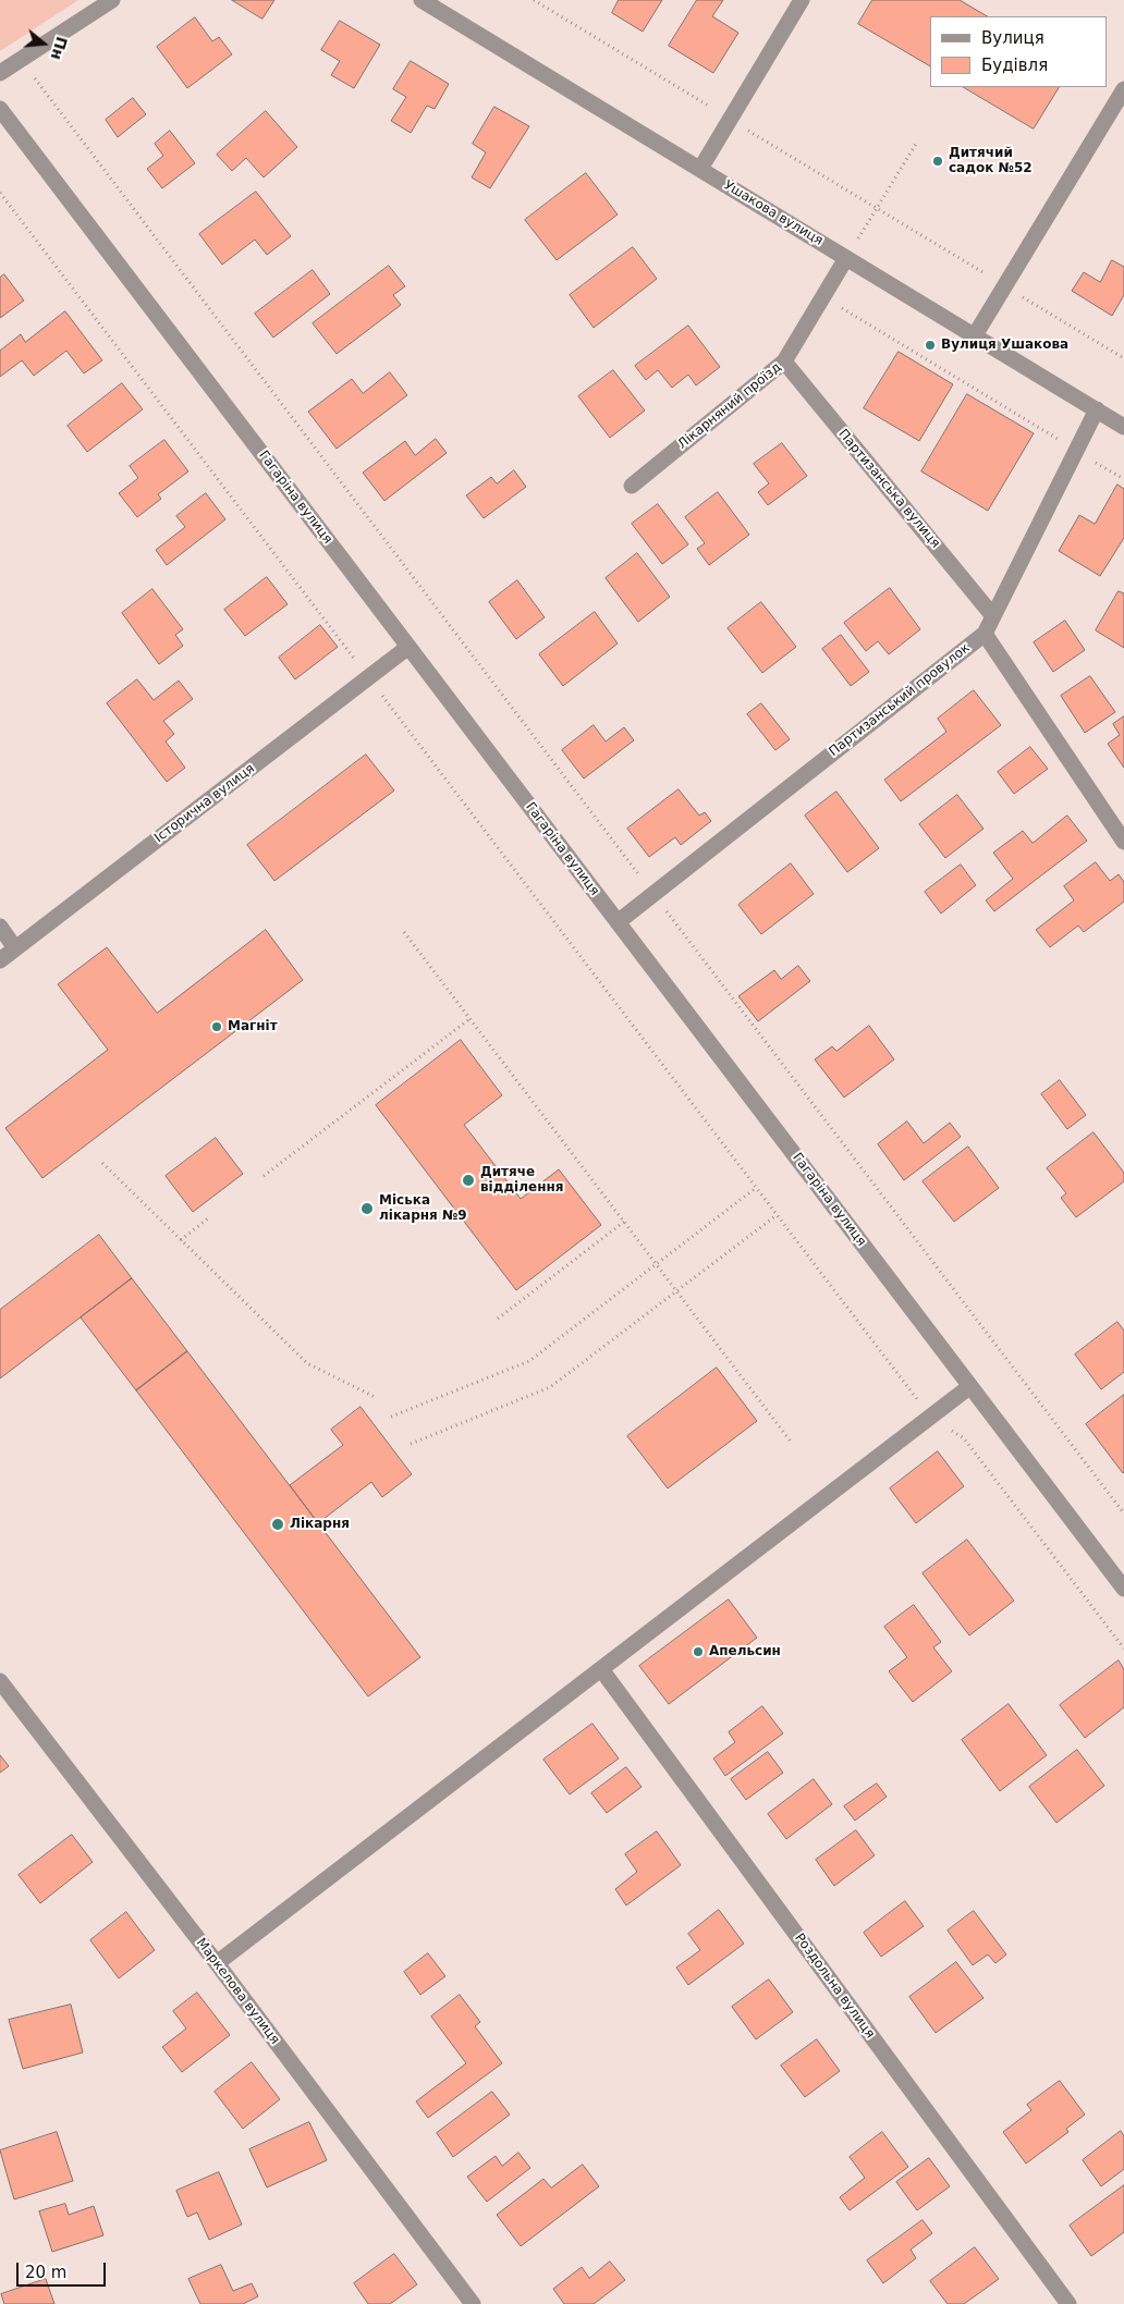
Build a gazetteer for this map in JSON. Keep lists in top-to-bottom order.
{
  "streets": {
    "street": [
      "Ушакова вулиця",
      "Лікарняний проїзд",
      "Партизанська вулиця",
      "Гагаріна вулиця",
      "Партизанський провулок",
      "Історична вулиця",
      "Роздольна вулиця",
      "Маркелова вулиця"
    ]
  },
  "crossings": [
    ["Ушакова вулиця", "Лікарняний проїзд"],
    ["Ушакова вулиця", "Партизанський провулок"],
    ["Лікарняний проїзд", "Партизанська вулиця"],
    ["Партизанська вулиця", "Партизанський провулок"],
    ["Гагаріна вулиця", "Партизанський провулок"],
    ["Гагаріна вулиця", "Історична вулиця"]
  ],
  "places": [
    "Дитячий садок №52",
    "Вулиця Ушакова",
    "Магніт",
    "Дитяче відділення",
    "Міська лікарня №9",
    "Лікарня",
    "Апельсин"
  ],
  "legend": ["Вулиця", "Будівля"],
  "scale_bar": "20 m",
  "north": "right"
}
